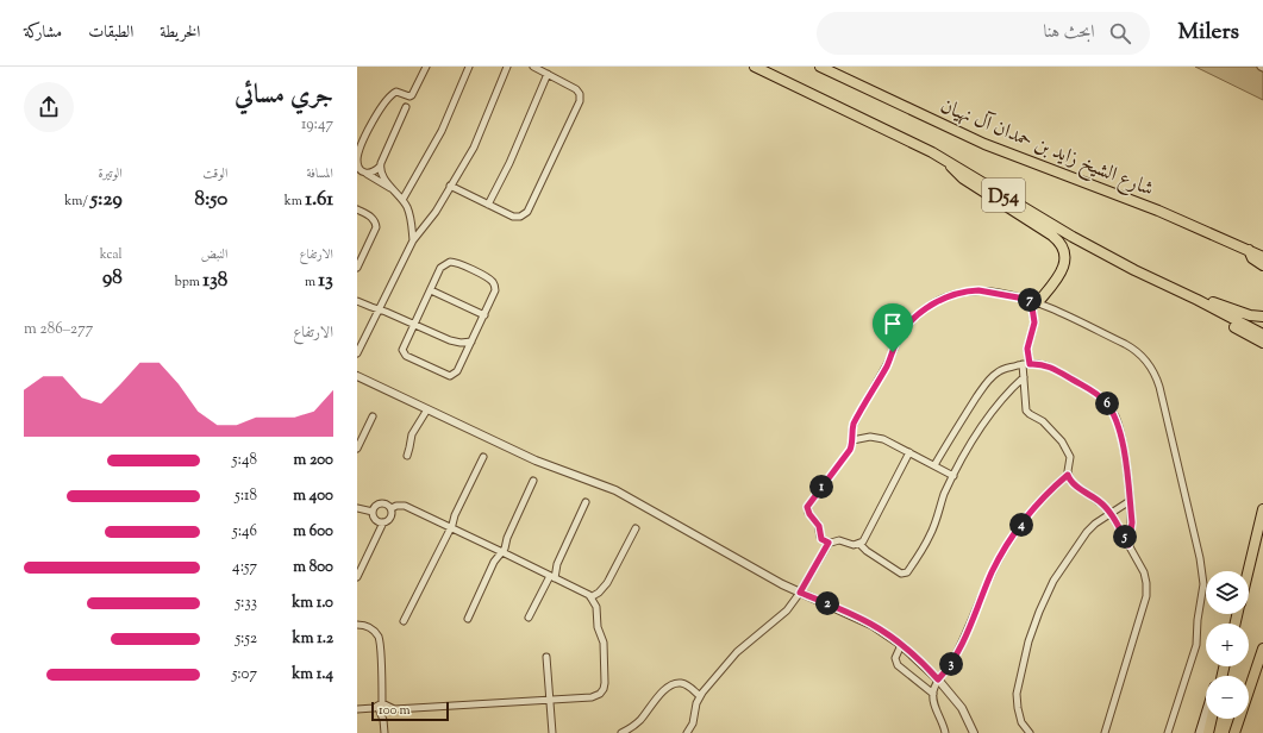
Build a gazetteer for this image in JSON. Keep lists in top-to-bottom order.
{
  "streets": {
    "main road": ["شارع الشيخ زايد بن حمدان آل نهيان", "D54"]
  },
  "scale_bar": "100 m",
  "page": {
    "header": "Milers",
    "search": "ابحث هنا",
    "nav": ["الخريطة", "الطبقات", "مشاركة"],
    "heading": ["جري مسائي", "19:47"],
    "stats": [
      ["المسافة", "1.61 km"],
      ["الوقت", "8:50"],
      ["الوتيرة", "5:29 /km"],
      ["الارتفاع", "13 m"],
      ["النبض", "138 bpm"],
      ["kcal", "98"]
    ],
    "pins": [
      "7",
      "6",
      "1",
      "4",
      "5",
      "2",
      "3"
    ],
    "chart": ["الارتفاع", "277–286 m"],
    "list": [
      {
        "name": "200 m",
        "note": "5:48"
      },
      {
        "name": "400 m",
        "note": "5:18"
      },
      {
        "name": "600 m",
        "note": "5:46"
      },
      {
        "name": "800 m",
        "note": "4:57"
      },
      {
        "name": "1.0 km",
        "note": "5:33"
      },
      {
        "name": "1.2 km",
        "note": "5:52"
      },
      {
        "name": "1.4 km",
        "note": "5:07"
      }
    ],
    "map_buttons": ["+", "−"],
    "scale": "100 m"
  }
}
